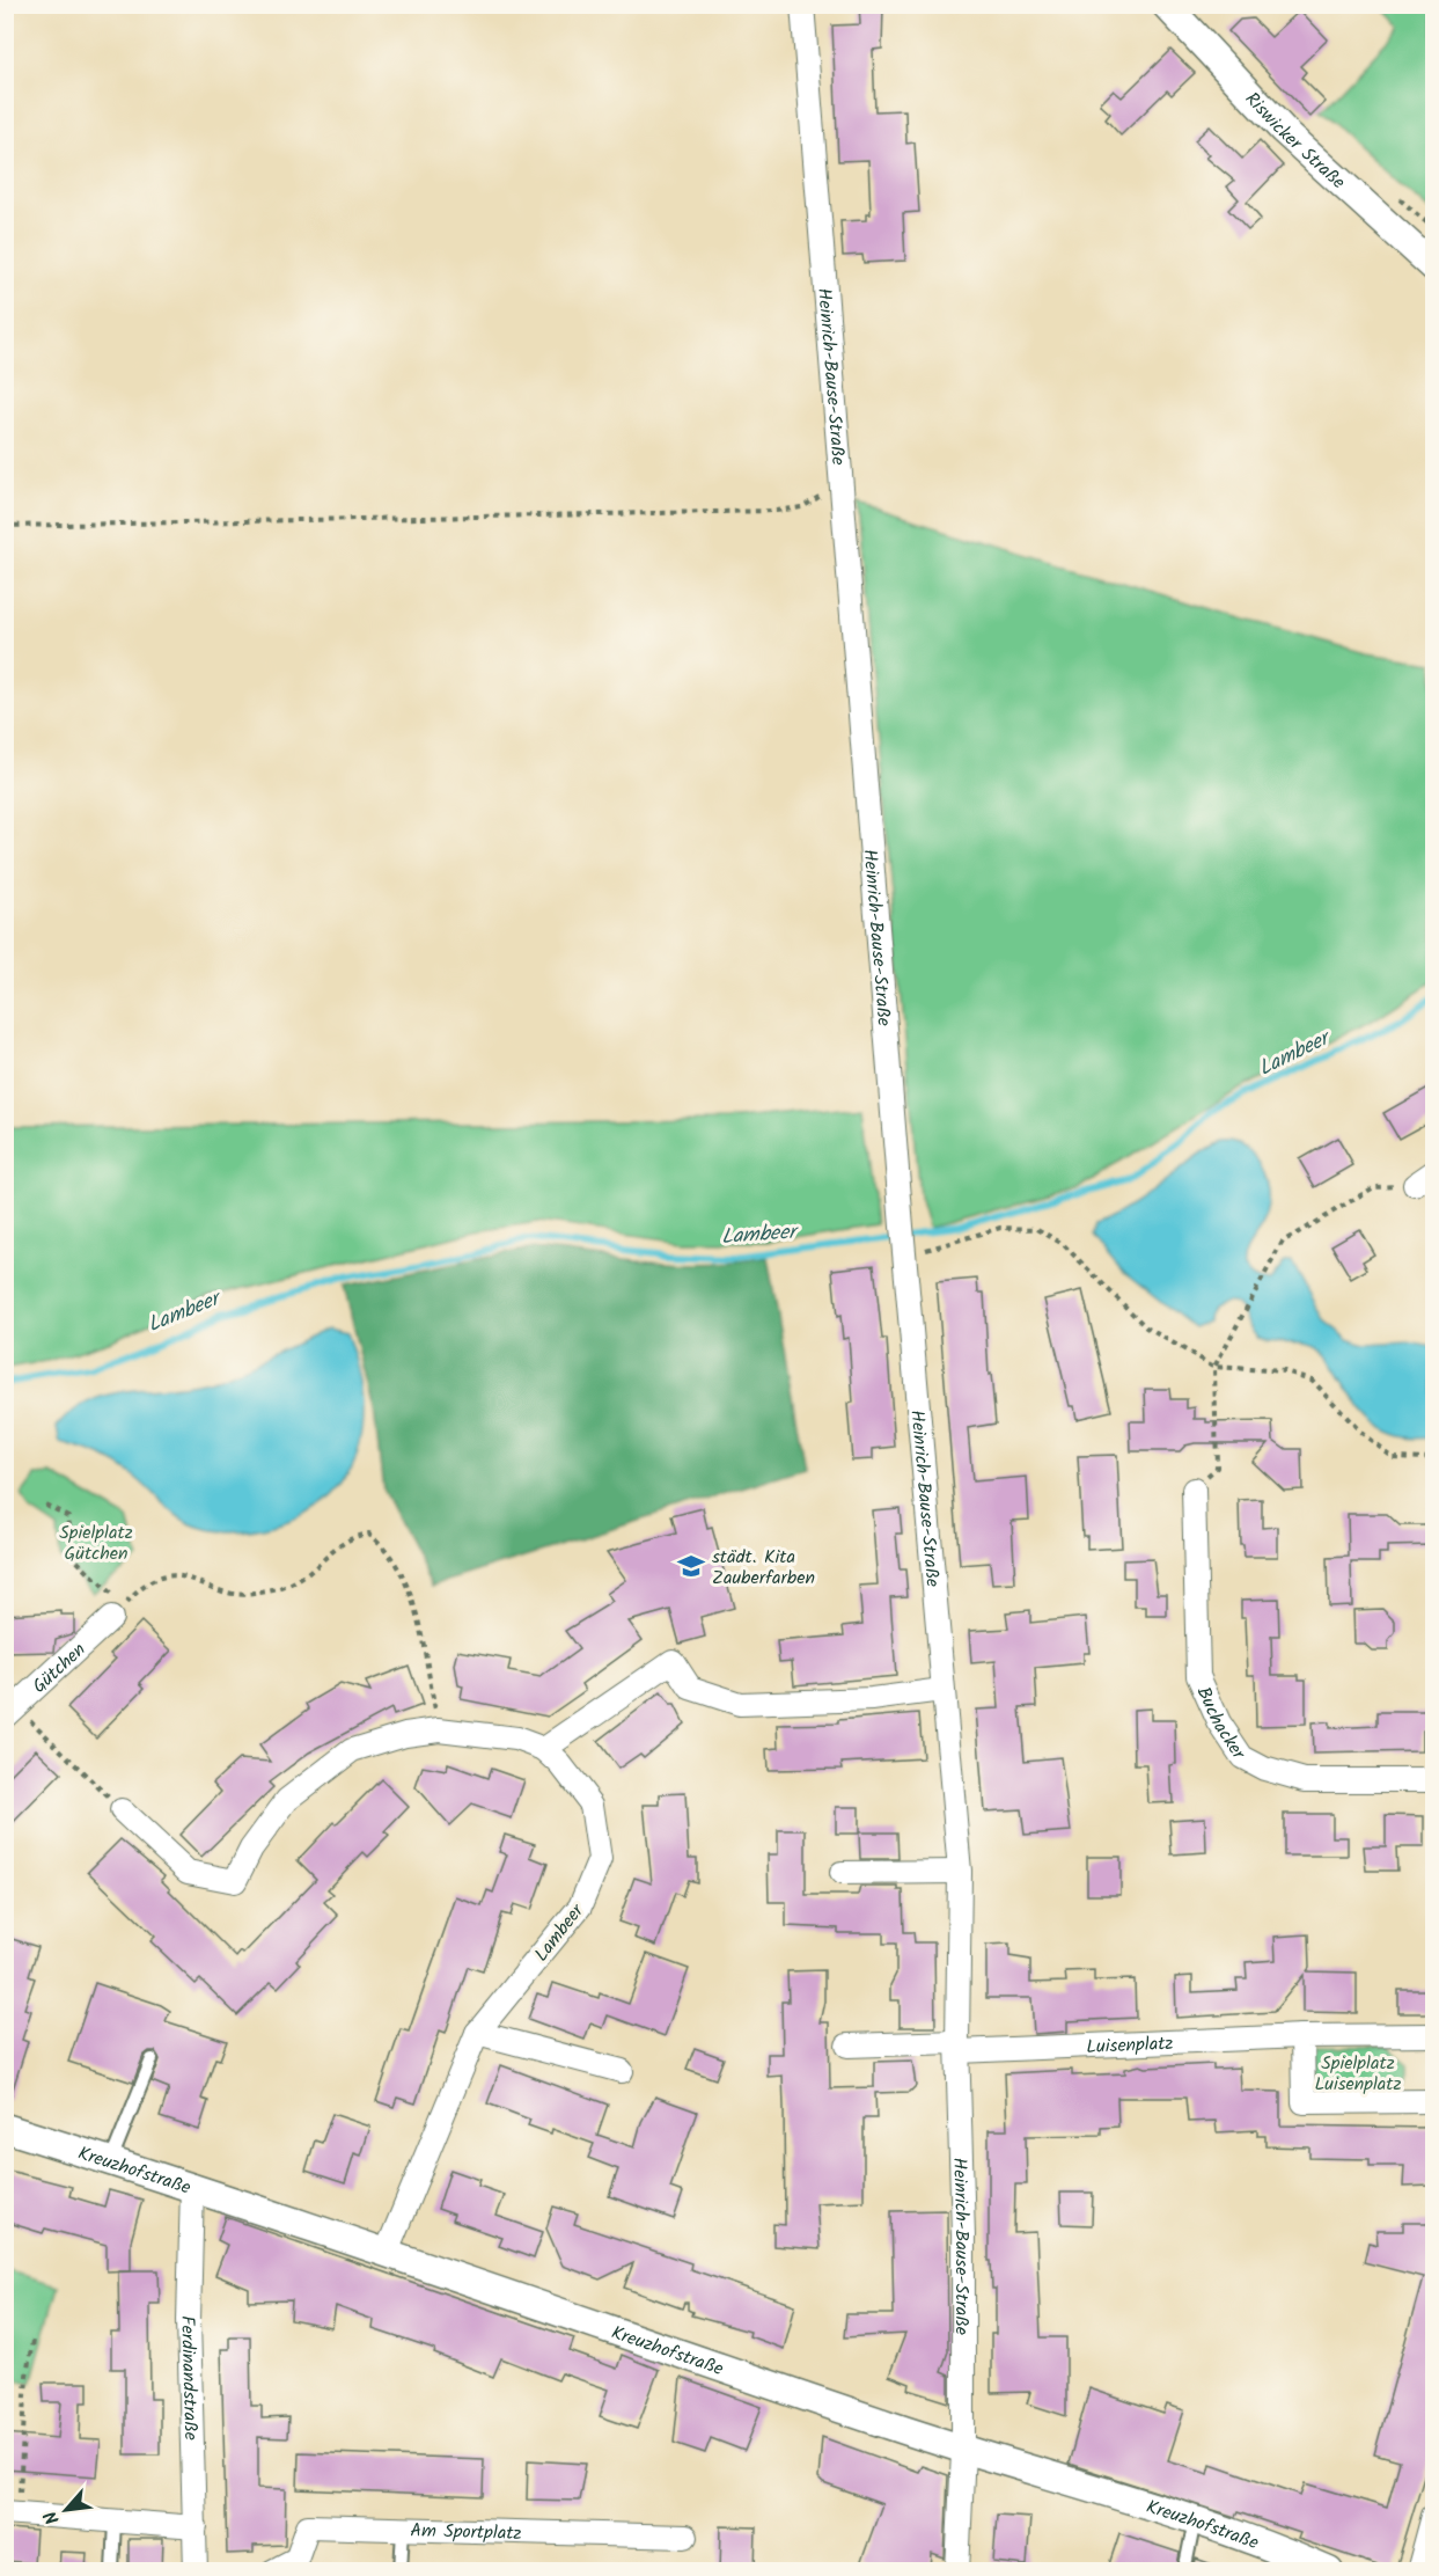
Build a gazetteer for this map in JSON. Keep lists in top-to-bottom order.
{
  "streets": {
    "street": [
      "Riswicker Straße",
      "Heinrich-Bause-Straße",
      "Gütchen",
      "Buchacker",
      "Lambeer",
      "Luisenplatz",
      "Kreuzhofstraße",
      "Ferdinandstraße",
      "Am Sportplatz"
    ]
  },
  "crossings": [
    ["Heinrich-Bause-Straße", "Luisenplatz"],
    ["Heinrich-Bause-Straße", "Kreuzhofstraße"],
    ["Lambeer", "Kreuzhofstraße"],
    ["Kreuzhofstraße", "Ferdinandstraße"]
  ],
  "water": ["Lambeer"],
  "parks": ["Spielplatz Gütchen", "Spielplatz Luisenplatz"],
  "places": {
    "school or university": ["städt. Kita Zauberfarben"]
  },
  "north": "bottom left"
}
